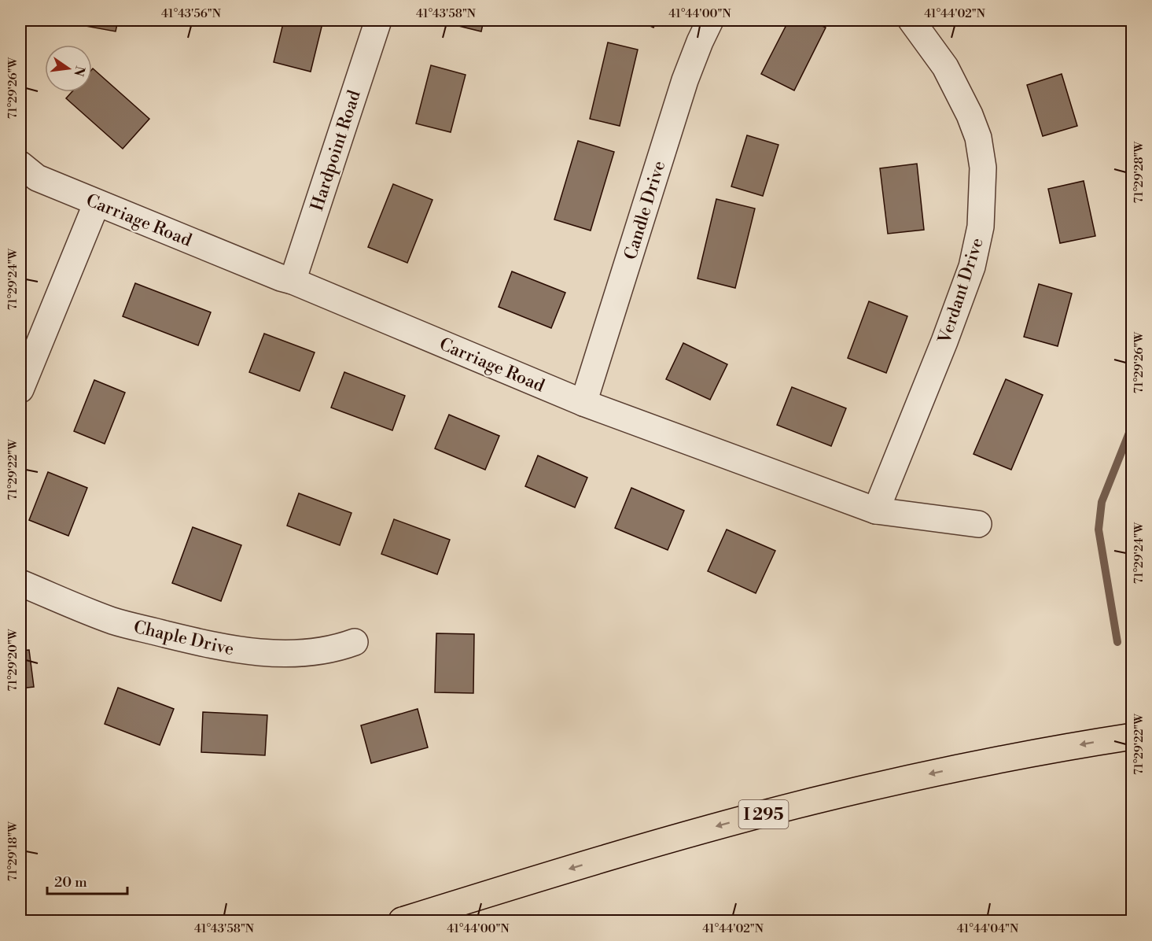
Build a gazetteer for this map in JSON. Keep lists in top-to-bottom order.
{
  "streets": {
    "highway": ["I 295"],
    "street": [
      "Hardpoint Road",
      "Candle Drive",
      "Carriage Road",
      "Verdant Drive",
      "Chaple Drive"
    ]
  },
  "crossings": [
    ["Hardpoint Road", "Carriage Road"],
    ["Candle Drive", "Carriage Road"],
    ["Carriage Road", "Verdant Drive"]
  ],
  "scale_bar": "20 m",
  "north": "right",
  "coordinates": [
    "41°43'56\"N",
    "41°43'58\"N",
    "41°44'00\"N",
    "41°44'02\"N",
    "71°29'26\"W",
    "71°29'28\"W",
    "71°29'24\"W",
    "71°29'22\"W",
    "71°29'20\"W",
    "71°29'18\"W",
    "41°44'04\"N"
  ]
}
